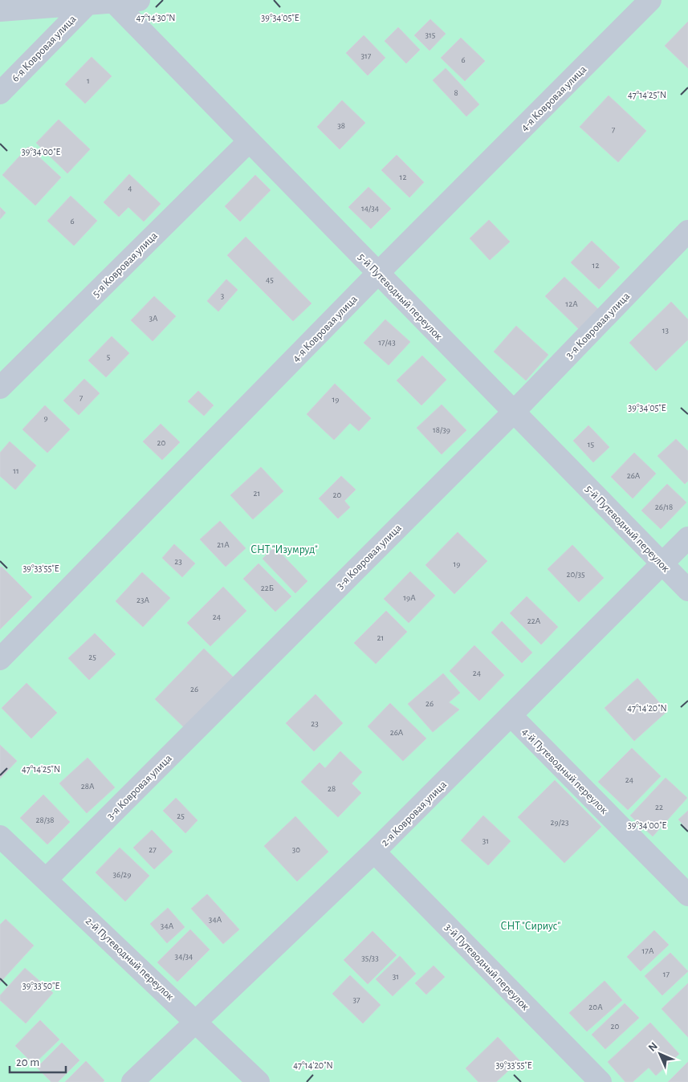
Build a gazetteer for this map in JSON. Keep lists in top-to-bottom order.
{
  "streets": {
    "street": [
      "6-я Ковровая улица",
      "4-я Ковровая улица",
      "5-я Ковровая улица",
      "5-й Путеводный переулок",
      "3-я Ковровая улица",
      "4-й Путеводный переулок",
      "2-я Ковровая улица",
      "2-й Путеводный переулок",
      "3-й Путеводный переулок"
    ]
  },
  "crossings": [
    ["4-я Ковровая улица", "5-й Путеводный переулок"],
    ["5-я Ковровая улица", "5-й Путеводный переулок"],
    ["5-й Путеводный переулок", "3-я Ковровая улица"],
    ["5-й Путеводный переулок", "2-я Ковровая улица"],
    ["3-я Ковровая улица", "2-й Путеводный переулок"],
    ["4-й Путеводный переулок", "2-я Ковровая улица"],
    ["2-я Ковровая улица", "2-й Путеводный переулок"],
    ["2-я Ковровая улица", "3-й Путеводный переулок"]
  ],
  "parks": ["СНТ \"Изумруд\"", "СНТ \"Сириус\""],
  "house_numbers": [
    "315",
    "317",
    "6",
    "1",
    "8",
    "38",
    "7",
    "12",
    "4",
    "14/34",
    "6",
    "12",
    "45",
    "3",
    "12А",
    "3А",
    "13",
    "17/43",
    "5",
    "7",
    "19",
    "9",
    "18/39",
    "20",
    "15",
    "11",
    "26А",
    "21",
    "20",
    "26/18",
    "21А",
    "23",
    "19",
    "20/35",
    "22Б",
    "19А",
    "23А",
    "24",
    "22А",
    "21",
    "25",
    "24",
    "26",
    "26",
    "23",
    "26А",
    "24",
    "28А",
    "28",
    "22",
    "25",
    "28/38",
    "29/23",
    "31",
    "27",
    "30",
    "36/29",
    "34А",
    "34А",
    "17А",
    "34/34",
    "35/33",
    "17",
    "31",
    "37",
    "20А",
    "20"
  ],
  "scale_bar": "20 m",
  "north": "top left",
  "coordinates": [
    "39°34'05\"E",
    "47°14'30\"N",
    "47°14'25\"N",
    "39°34'00\"E",
    "39°33'55\"E",
    "47°14'20\"N",
    "39°33'50\"E"
  ]
}
